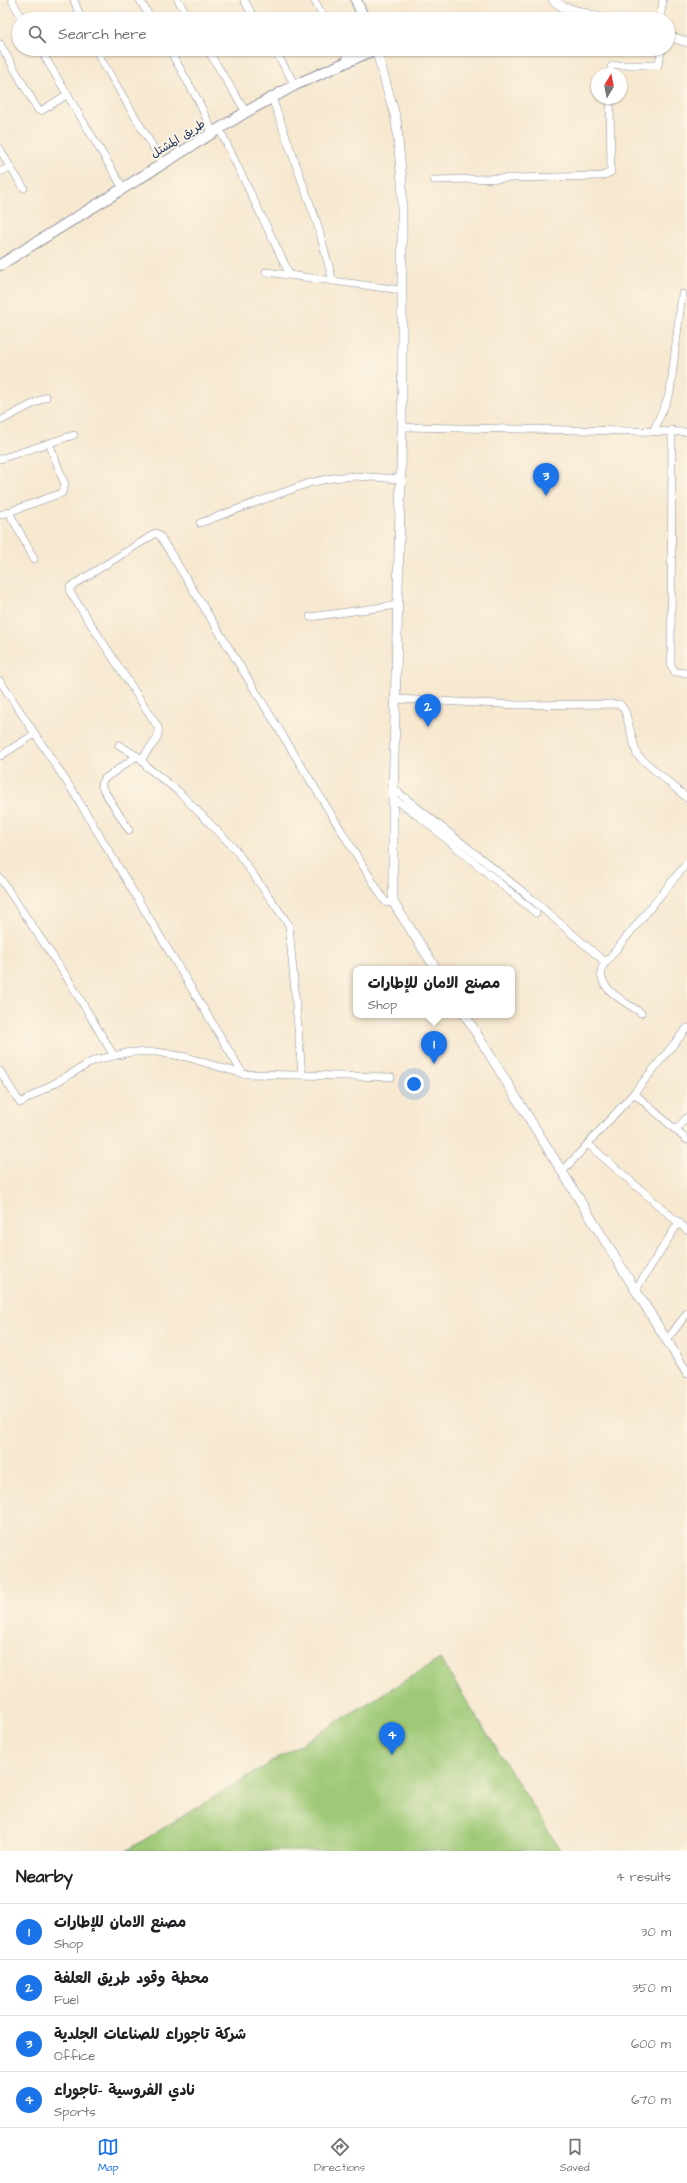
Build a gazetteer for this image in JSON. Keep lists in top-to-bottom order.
{
  "streets": {
    "main road": ["طريق المشتل"]
  },
  "north": "top",
  "page": {
    "search": "Search here",
    "pins": [
      "3",
      "2",
      "1",
      "4"
    ],
    "popup": ["مصنع الامان للإطارات", "Shop"],
    "heading": ["Nearby", "4 results"],
    "list": [
      {
        "mark": "1",
        "name": "مصنع الامان للإطارات",
        "note": "Shop",
        "value": "30 m"
      },
      {
        "mark": "2",
        "name": "محطة وقود طريق العلفة",
        "note": "Fuel",
        "value": "350 m"
      },
      {
        "mark": "3",
        "name": "شركة تاجوراء للصناعات الجلدية",
        "note": "Office",
        "value": "600 m"
      },
      {
        "mark": "4",
        "name": "نادي الفروسية -تاجوراء",
        "note": "Sports",
        "value": "670 m"
      }
    ],
    "nav": ["Map", "Directions", "Saved"]
  }
}
